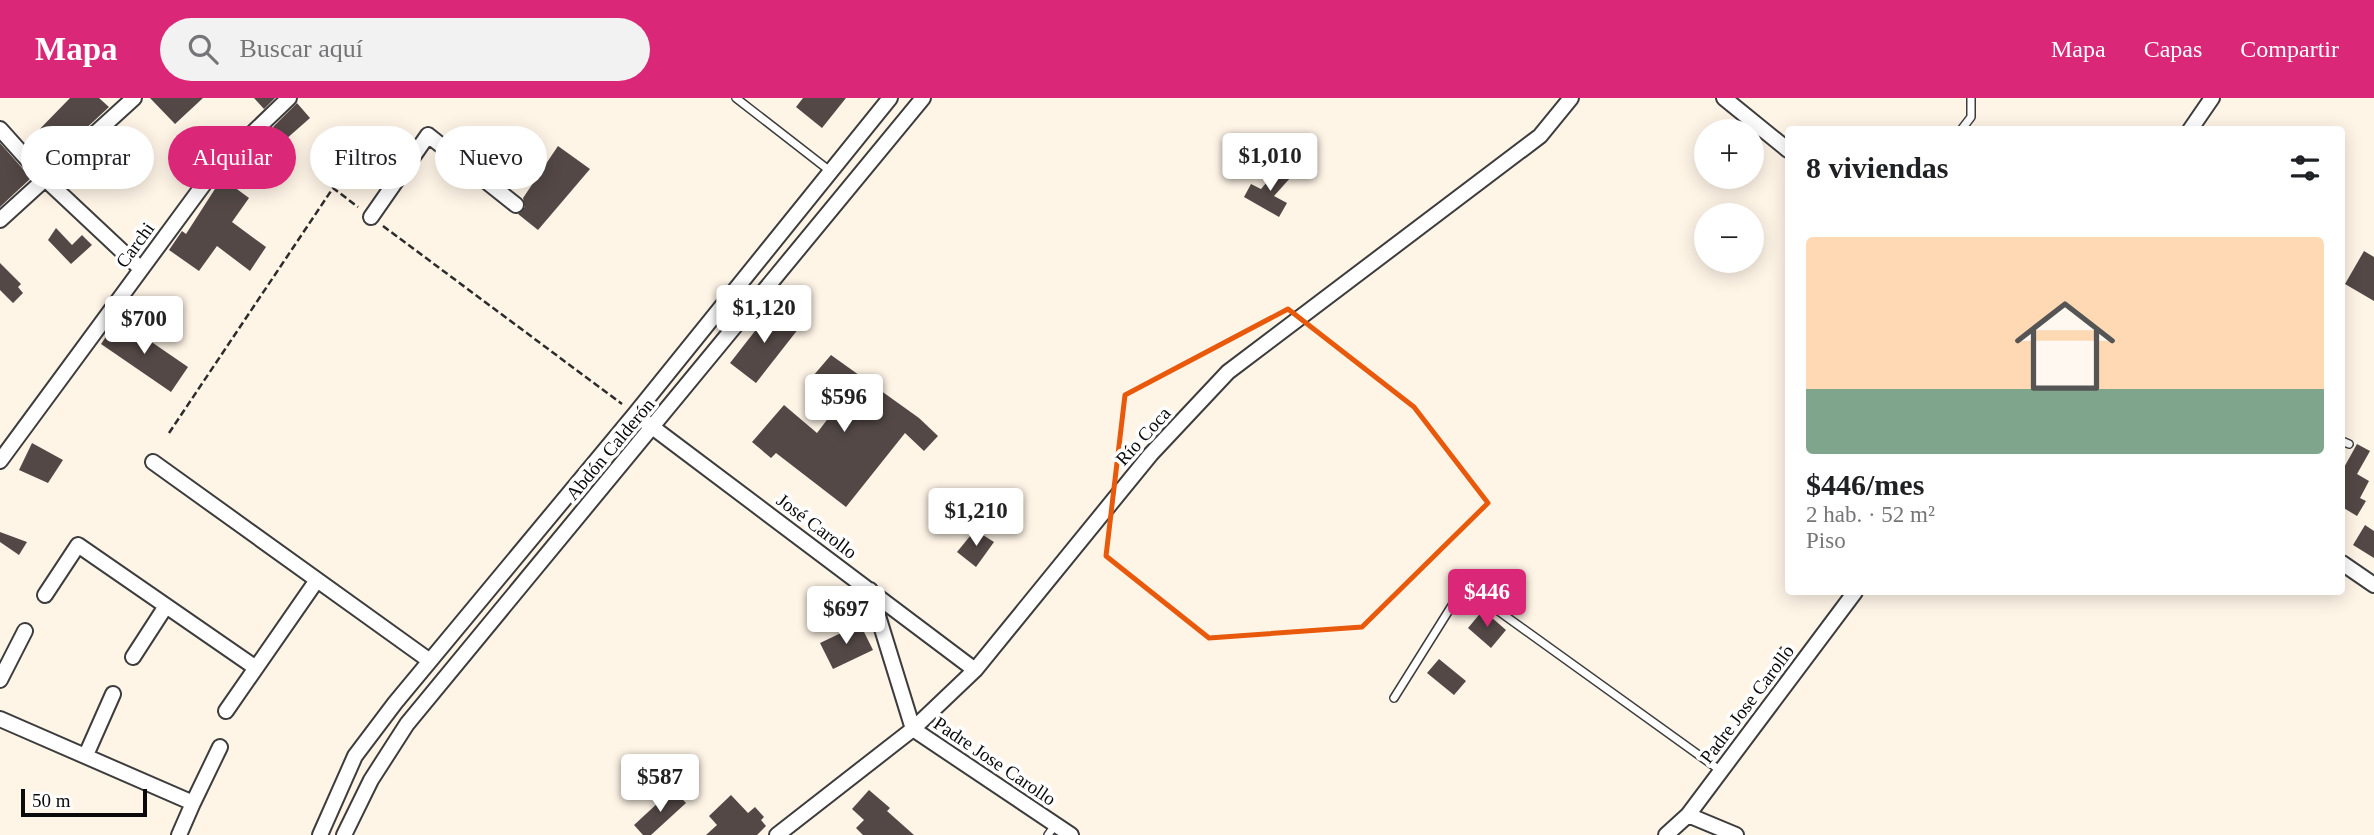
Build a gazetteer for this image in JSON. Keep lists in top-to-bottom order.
{
  "streets": {
    "street": [
      "Carchi",
      "Río Coca",
      "Abdón Calderón",
      "José Carollo",
      "Padre Jose Carollo"
    ]
  },
  "crossings": [
    ["Río Coca", "José Carollo"],
    ["Río Coca", "Padre Jose Carollo"],
    ["Abdón Calderón", "José Carollo"],
    ["José Carollo", "Padre Jose Carollo"]
  ],
  "scale_bar": "50 m",
  "page": {
    "header": "Mapa",
    "search": "Buscar aquí",
    "nav": ["Mapa", "Capas", "Compartir"],
    "map_buttons": ["+", "−"],
    "chip": [
      "Comprar",
      "Alquilar",
      "Filtros",
      "Nuevo"
    ],
    "heading": "8 viviendas",
    "price": [
      "$1,010",
      "$1,120",
      "$700",
      "$596",
      "$1,210",
      "$446",
      "$697",
      "$587"
    ],
    "list": [
      {
        "name": "$446/mes",
        "note": "2 hab. · 52 m² · Piso"
      }
    ],
    "scale": "50 m"
  }
}
